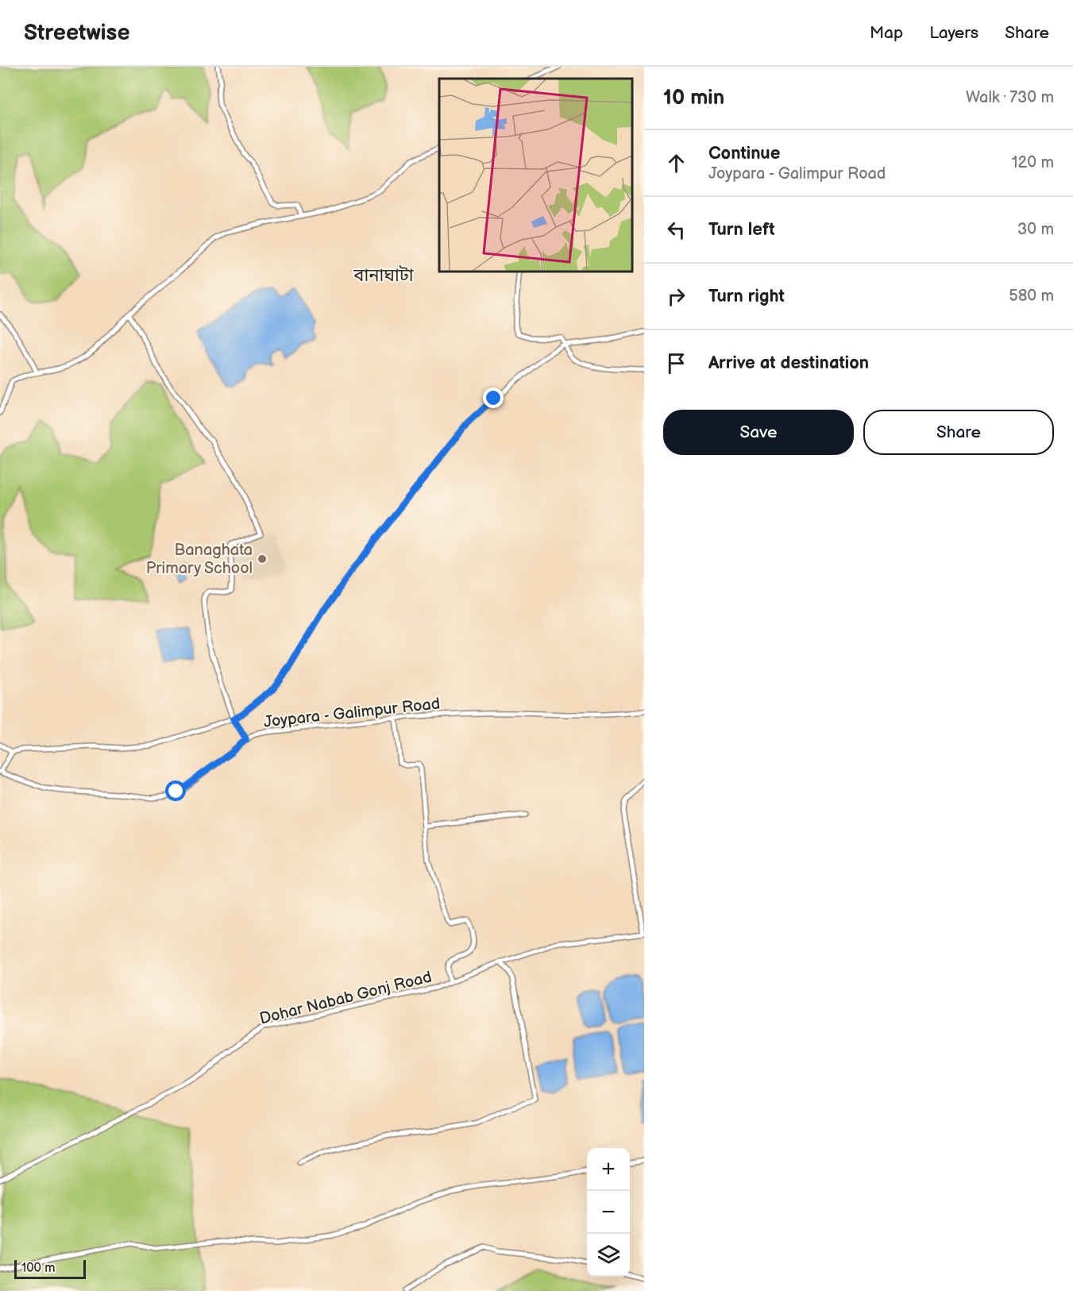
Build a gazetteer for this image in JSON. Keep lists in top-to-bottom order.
{
  "streets": {
    "street": ["Joypara - Galimpur Road", "Dohar Nabab Gonj Road"]
  },
  "districts": ["বানাঘাটা"],
  "places": ["Banaghata Primary School"],
  "scale_bar": "100 m",
  "page": {
    "header": "Streetwise",
    "nav": ["Map", "Layers", "Share"],
    "heading": ["10 min", "Walk · 730 m"],
    "list": [
      ["Continue", "Joypara - Galimpur Road", "120 m"],
      ["Turn left", "30 m"],
      ["Turn right", "580 m"],
      "Arrive at destination"
    ],
    "buttons": ["Save", "Share"],
    "map_buttons": ["+", "−"],
    "scale": "100 m"
  }
}
